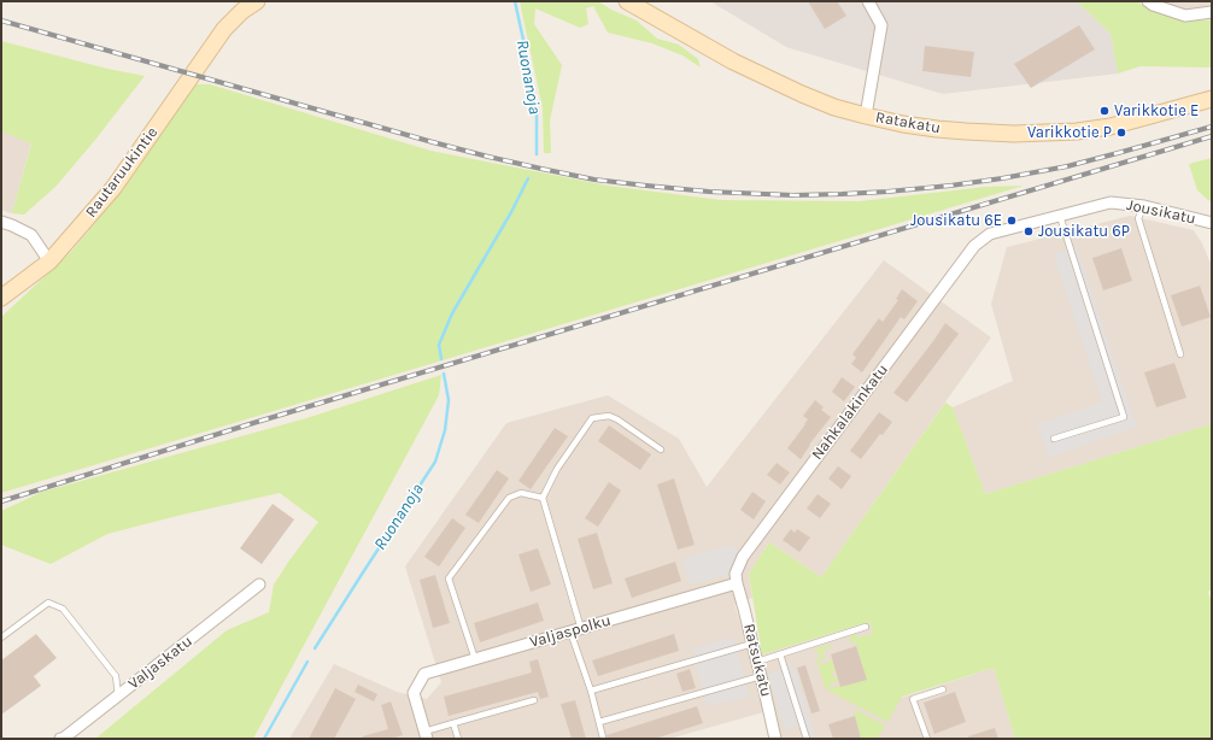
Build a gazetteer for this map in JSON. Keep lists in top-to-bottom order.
{
  "streets": {
    "main road": ["Ratakatu", "Rautaruukintie"],
    "street": [
      "Jousikatu",
      "Nahkalakinkatu",
      "Valjaspolku",
      "Ratsukatu",
      "Valjaskatu"
    ]
  },
  "crossings": [
    ["Jousikatu", "Nahkalakinkatu"],
    ["Nahkalakinkatu", "Valjaspolku"],
    ["Nahkalakinkatu", "Ratsukatu"],
    ["Valjaspolku", "Ratsukatu"]
  ],
  "water": ["Ruonanoja"],
  "places": [
    "Varikkotie E",
    "Varikkotie P",
    "Jousikatu 6E",
    "Jousikatu 6P"
  ]
}
